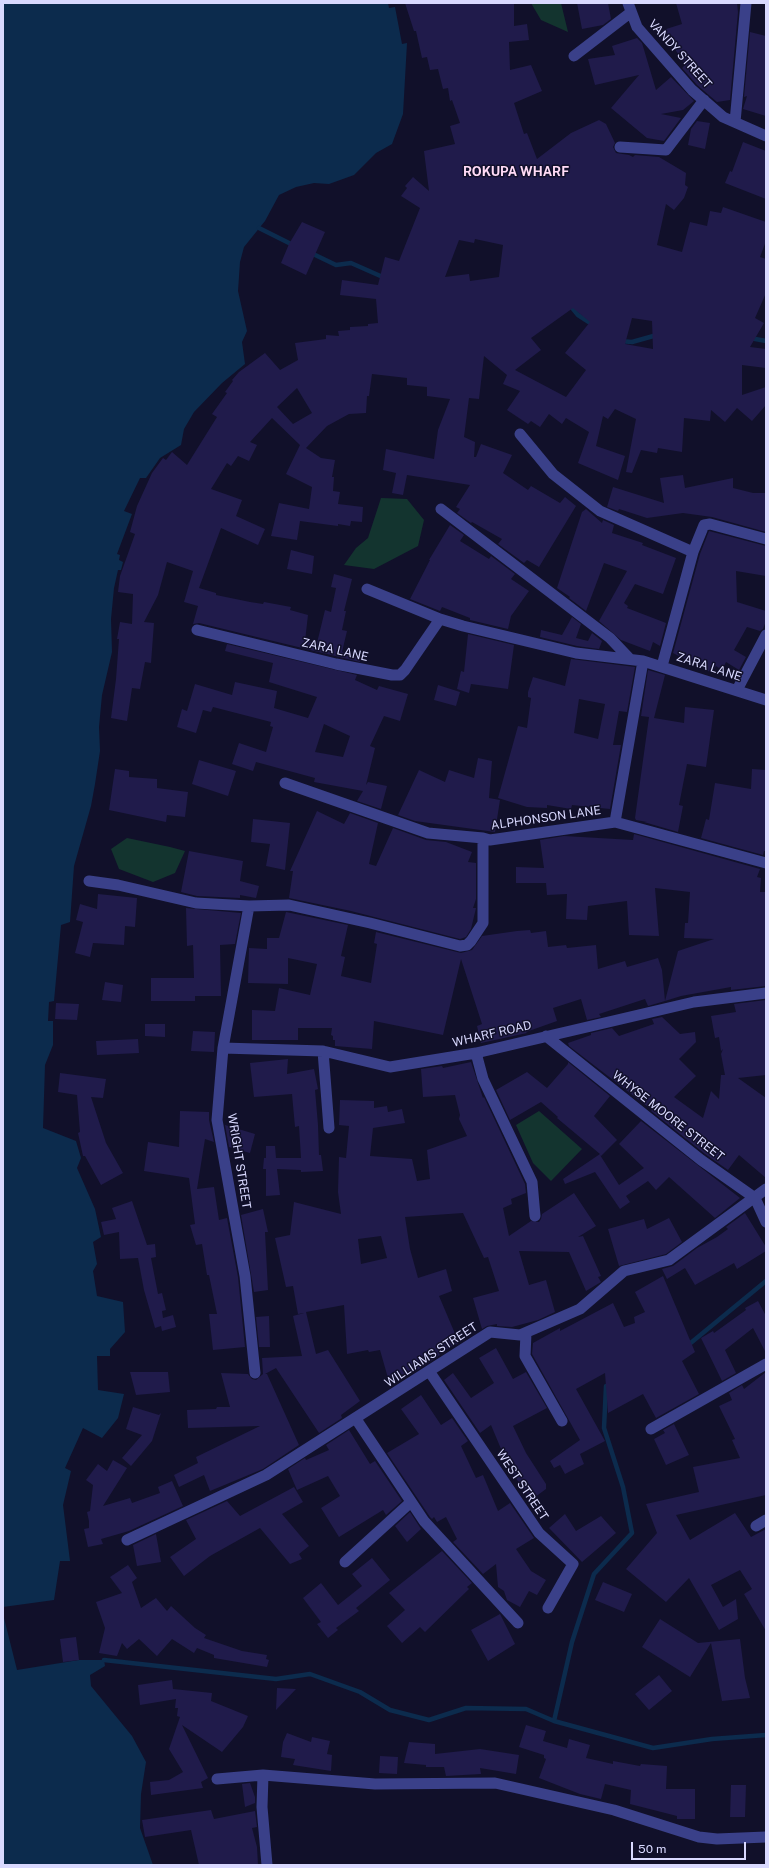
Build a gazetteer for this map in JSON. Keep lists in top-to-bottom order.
{
  "streets": {
    "street": [
      "VANDY STREET",
      "ZARA LANE",
      "ALPHONSON LANE",
      "WHARF ROAD",
      "WHYSE MOORE STREET",
      "WRIGHT STREET",
      "WILLIAMS STREET",
      "WEST STREET"
    ]
  },
  "crossings": [
    ["WHARF ROAD", "WHYSE MOORE STREET"],
    ["WHARF ROAD", "WRIGHT STREET"],
    ["WHYSE MOORE STREET", "WILLIAMS STREET"],
    ["WILLIAMS STREET", "WEST STREET"]
  ],
  "districts": ["ROKUPA WHARF"],
  "scale_bar": "50 m"
}
